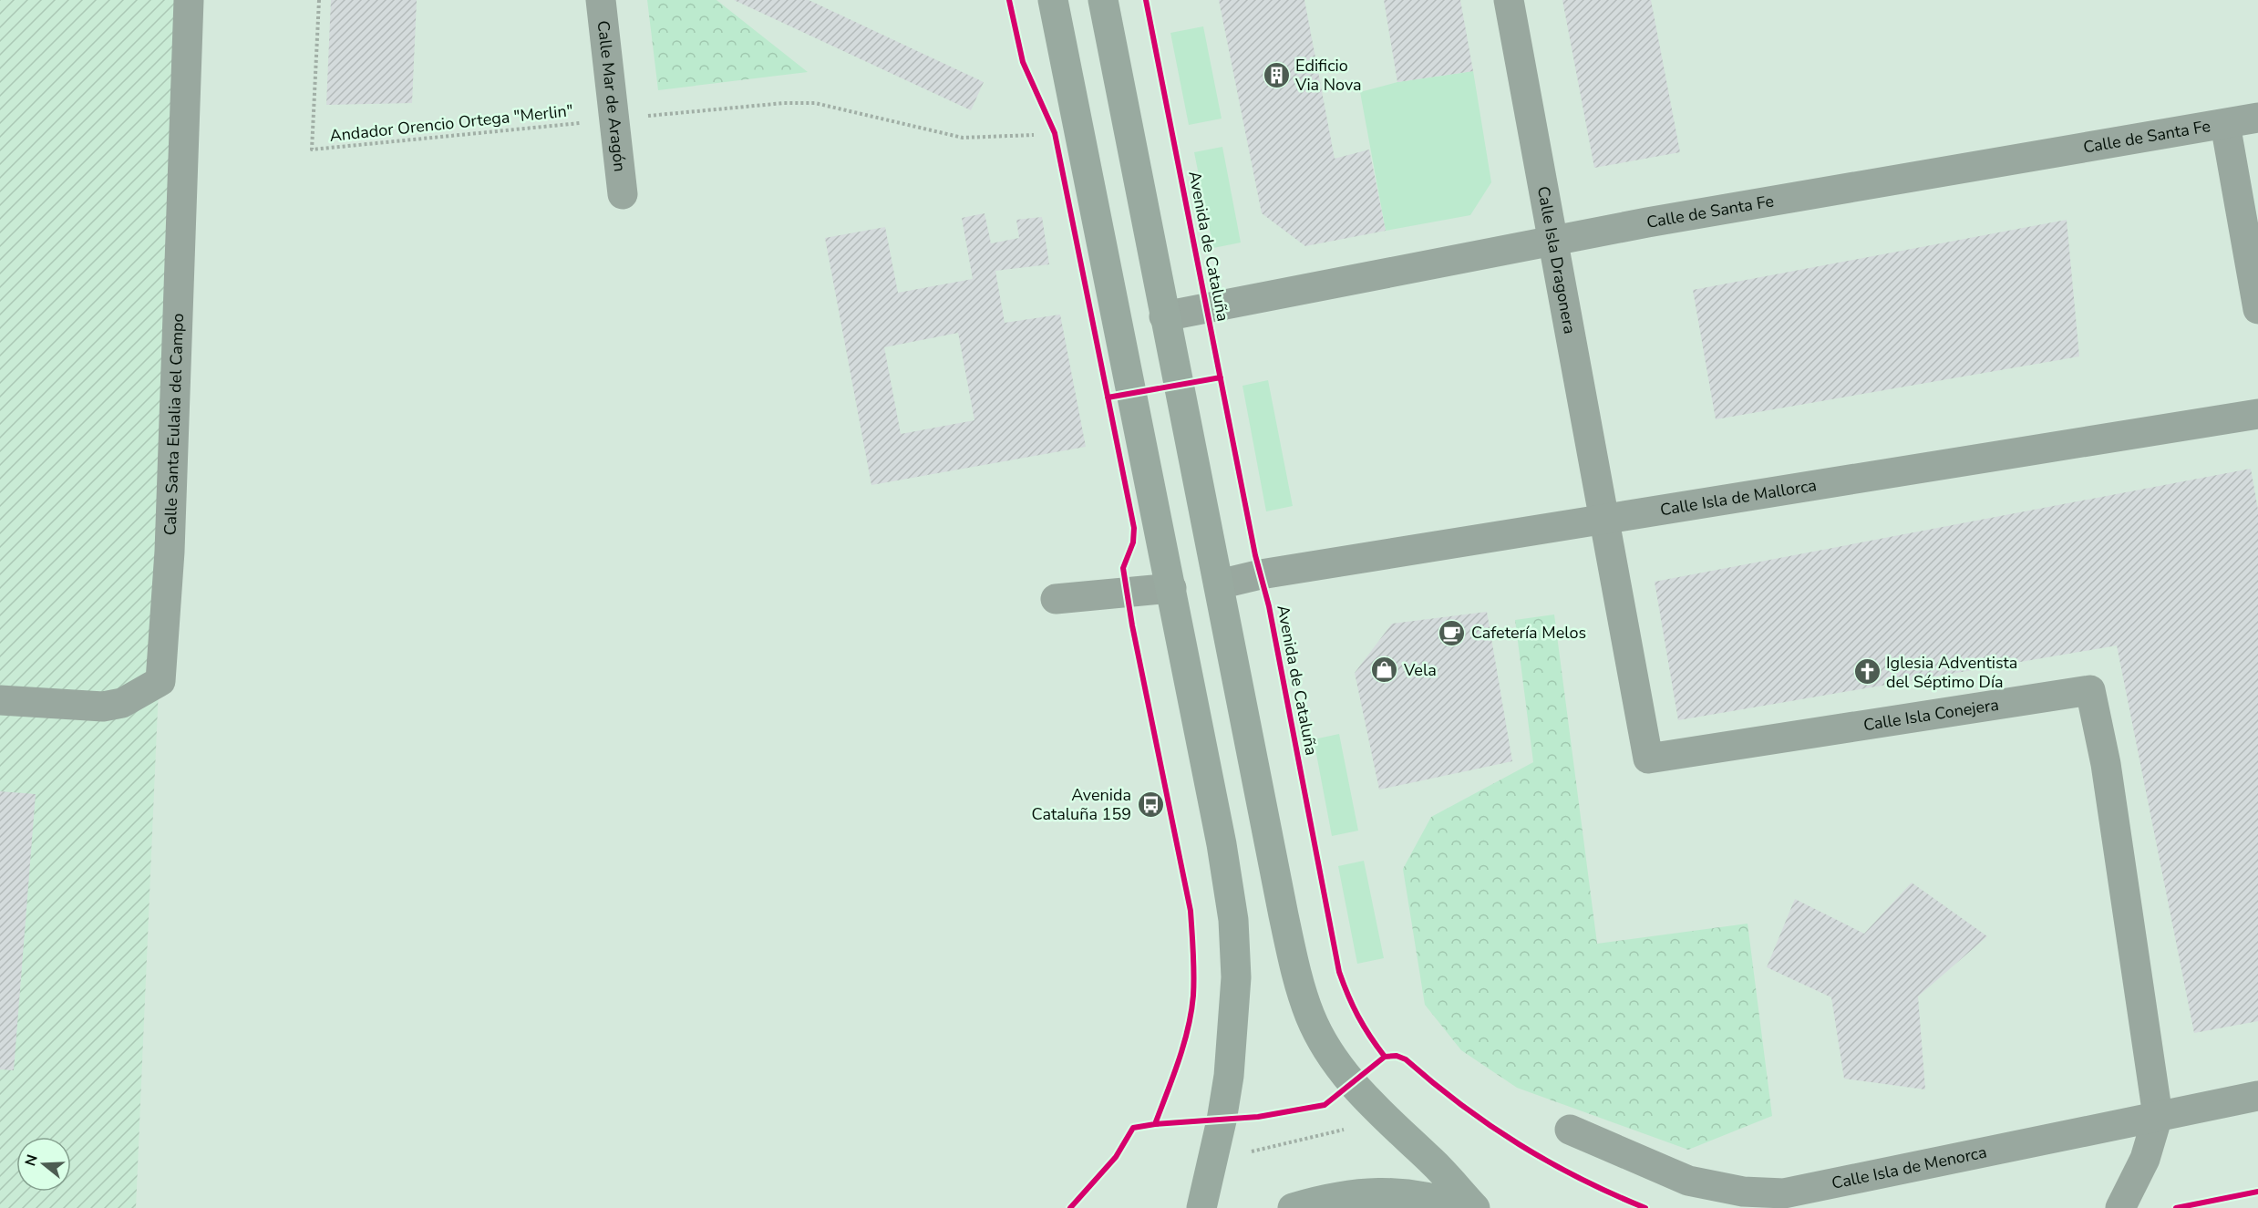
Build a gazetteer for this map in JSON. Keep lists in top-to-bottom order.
{
  "streets": {
    "street": [
      "Calle Mar de Aragón",
      "Calle de Santa Fe",
      "Calle Isla Dragonera",
      "Calle Santa Eulalia del Campo",
      "Calle Isla de Mallorca",
      "Calle Isla Conejera",
      "Calle Isla de Menorca"
    ],
    "path": ["Andador Orencio Ortega \"Merlin\""],
    "cycle path": ["Avenida de Cataluña"]
  },
  "crossings": [
    ["Calle de Santa Fe", "Calle Isla Dragonera"],
    ["Calle Isla Dragonera", "Calle Isla de Mallorca"],
    ["Calle Isla Dragonera", "Calle Isla Conejera"],
    ["Calle Isla de Mallorca", "Calle Isla Conejera"],
    ["Calle Isla Conejera", "Calle Isla de Menorca"]
  ],
  "places": {
    "building": ["Edificio Via Nova"],
    "cafe": ["Cafetería Melos"],
    "shop": ["Vela"],
    "church": ["Iglesia Adventista del Séptimo Día"],
    "bus stop": ["Avenida Cataluña 159"]
  },
  "north": "left"
}
